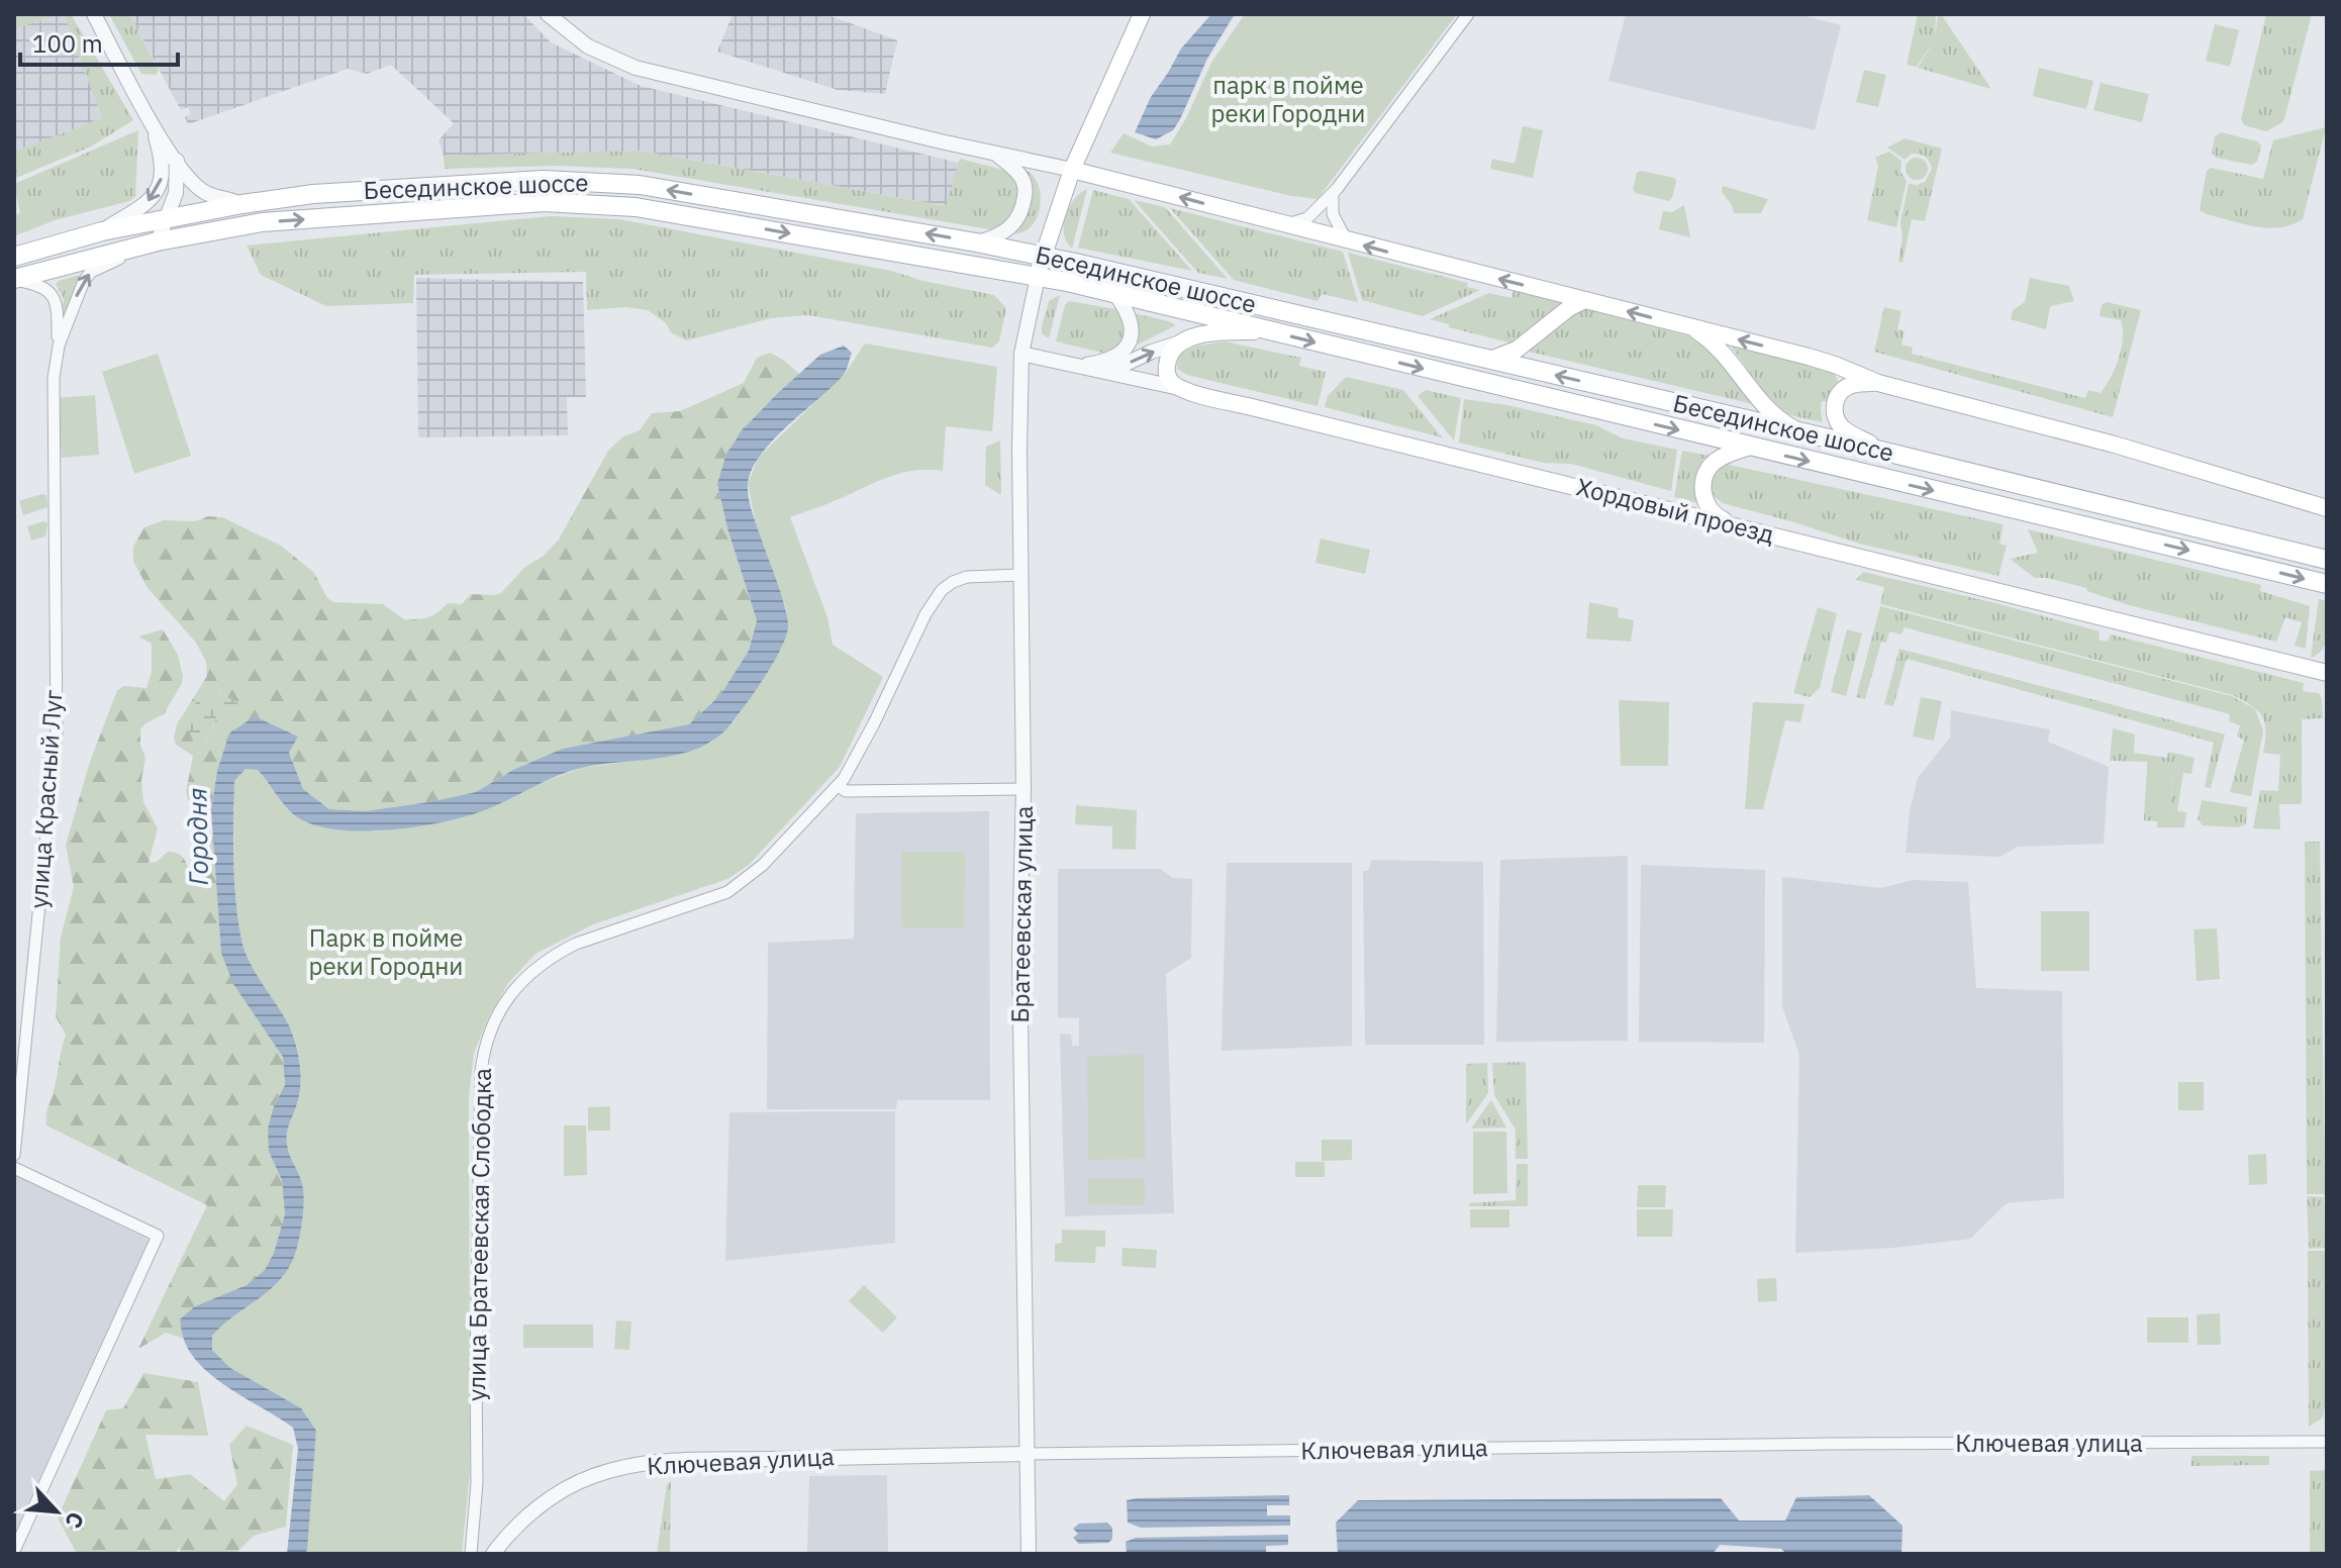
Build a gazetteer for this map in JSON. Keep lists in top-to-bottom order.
{
  "streets": {
    "main road": ["Бесединское шоссе", "Хордовый проезд"],
    "street": [
      "улица Красный Луг",
      "Братеевская улица",
      "улица Братеевская Слободка",
      "Ключевая улица"
    ]
  },
  "crossings": [
    ["Бесединское шоссе", "улица Красный Луг"],
    ["Бесединское шоссе", "Братеевская улица"],
    ["Хордовый проезд", "Братеевская улица"],
    ["Братеевская улица", "улица Братеевская Слободка"],
    ["Братеевская улица", "Ключевая улица"]
  ],
  "water": ["Городня"],
  "parks": ["парк в пойме реки Городни", "Парк в пойме реки Городни"],
  "scale_bar": "100 m",
  "north": "bottom right"
}
